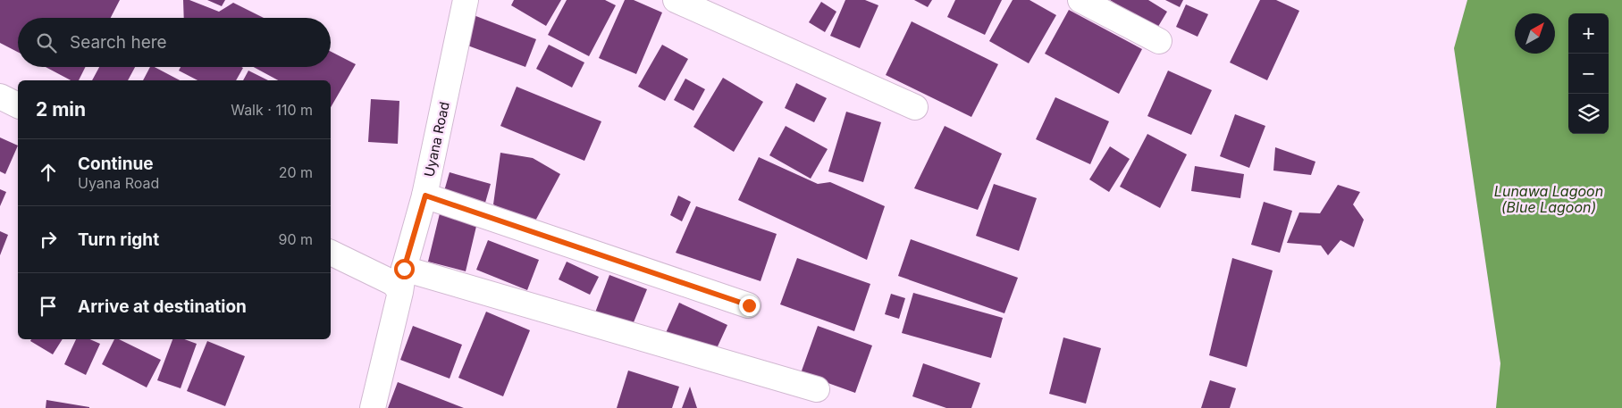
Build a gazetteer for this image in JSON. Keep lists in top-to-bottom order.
{
  "streets": {
    "street": ["Uyana Road"]
  },
  "water": ["Lunawa Lagoon (Blue Lagoon)"],
  "north": "top right",
  "page": {
    "map_buttons": ["+", "−"],
    "search": "Search here",
    "heading": ["2 min", "Walk · 110 m"],
    "list": [
      ["Continue", "Uyana Road", "20 m"],
      ["Turn right", "90 m"],
      "Arrive at destination"
    ]
  }
}
